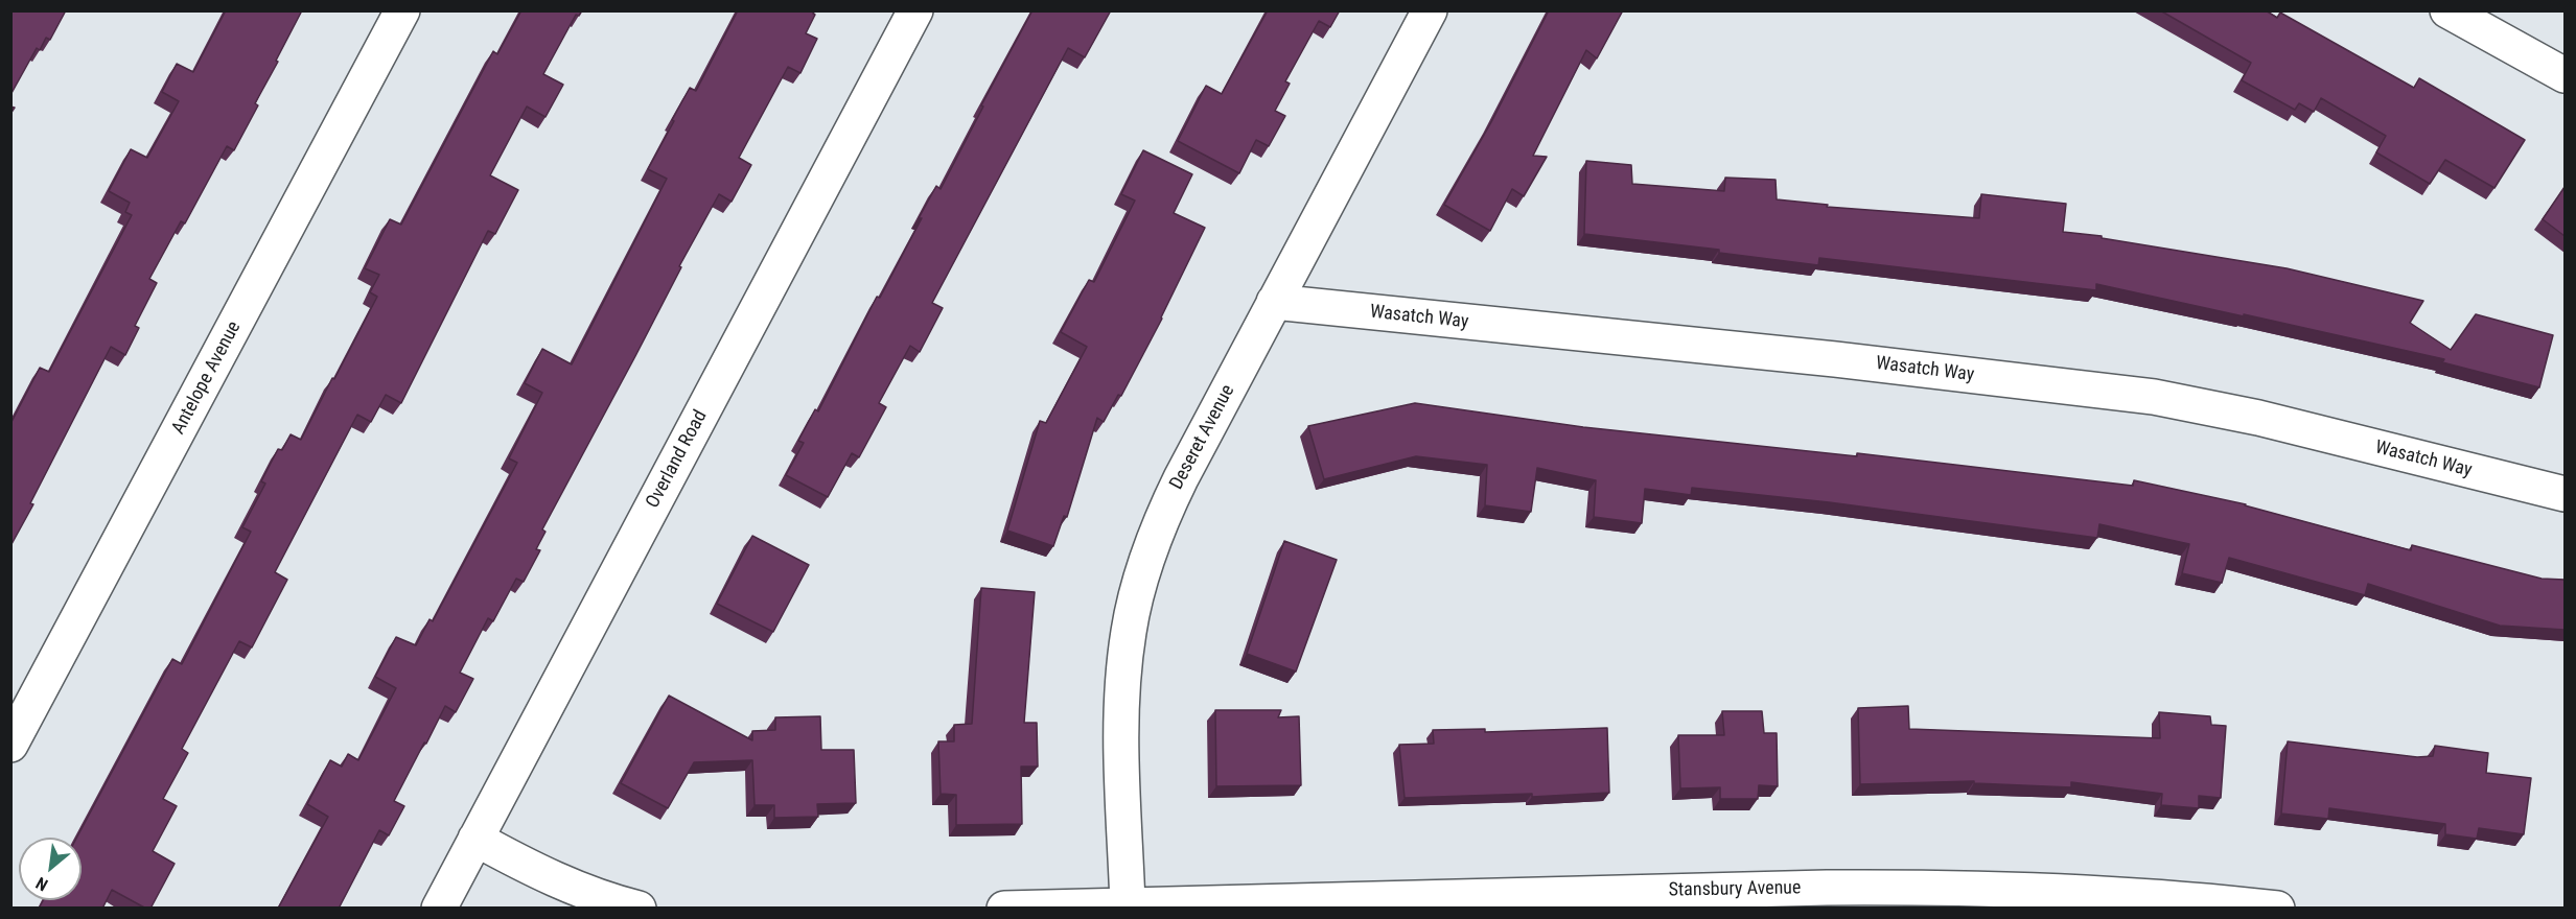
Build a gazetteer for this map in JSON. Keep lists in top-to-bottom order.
{
  "streets": {
    "street": [
      "Wasatch Way",
      "Antelope Avenue",
      "Deseret Avenue",
      "Overland Road",
      "Stansbury Avenue"
    ]
  },
  "crossings": [
    ["Wasatch Way", "Deseret Avenue"],
    ["Deseret Avenue", "Stansbury Avenue"]
  ],
  "north": "bottom left"
}
